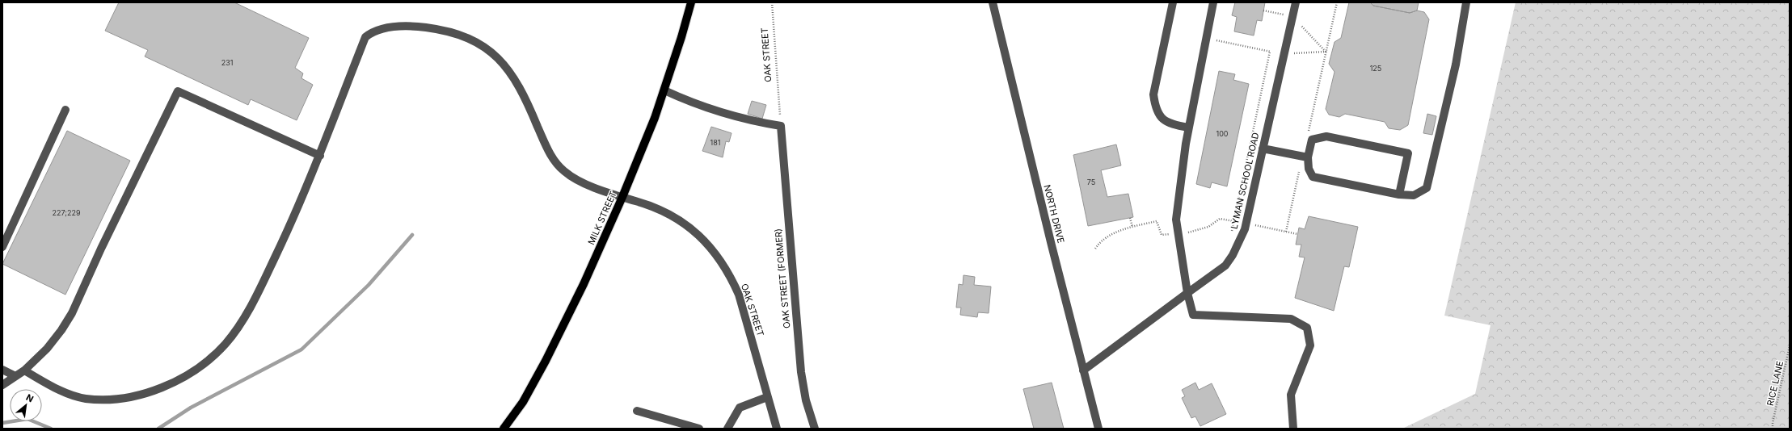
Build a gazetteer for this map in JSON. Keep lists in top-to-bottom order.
{
  "streets": {
    "main road": ["MILK STREET"],
    "street": [
      "OAK STREET",
      "LYMAN SCHOOL ROAD",
      "NORTH DRIVE",
      "OAK STREET (FORMER)"
    ],
    "path": ["RICE LANE"]
  },
  "crossings": [
    ["OAK STREET", "MILK STREET"],
    ["OAK STREET", "OAK STREET (FORMER)"],
    ["LYMAN SCHOOL ROAD", "NORTH DRIVE"]
  ],
  "house_numbers": [
    "231",
    "125",
    "100",
    "181",
    "75",
    "227;229"
  ],
  "north": "top right"
}
